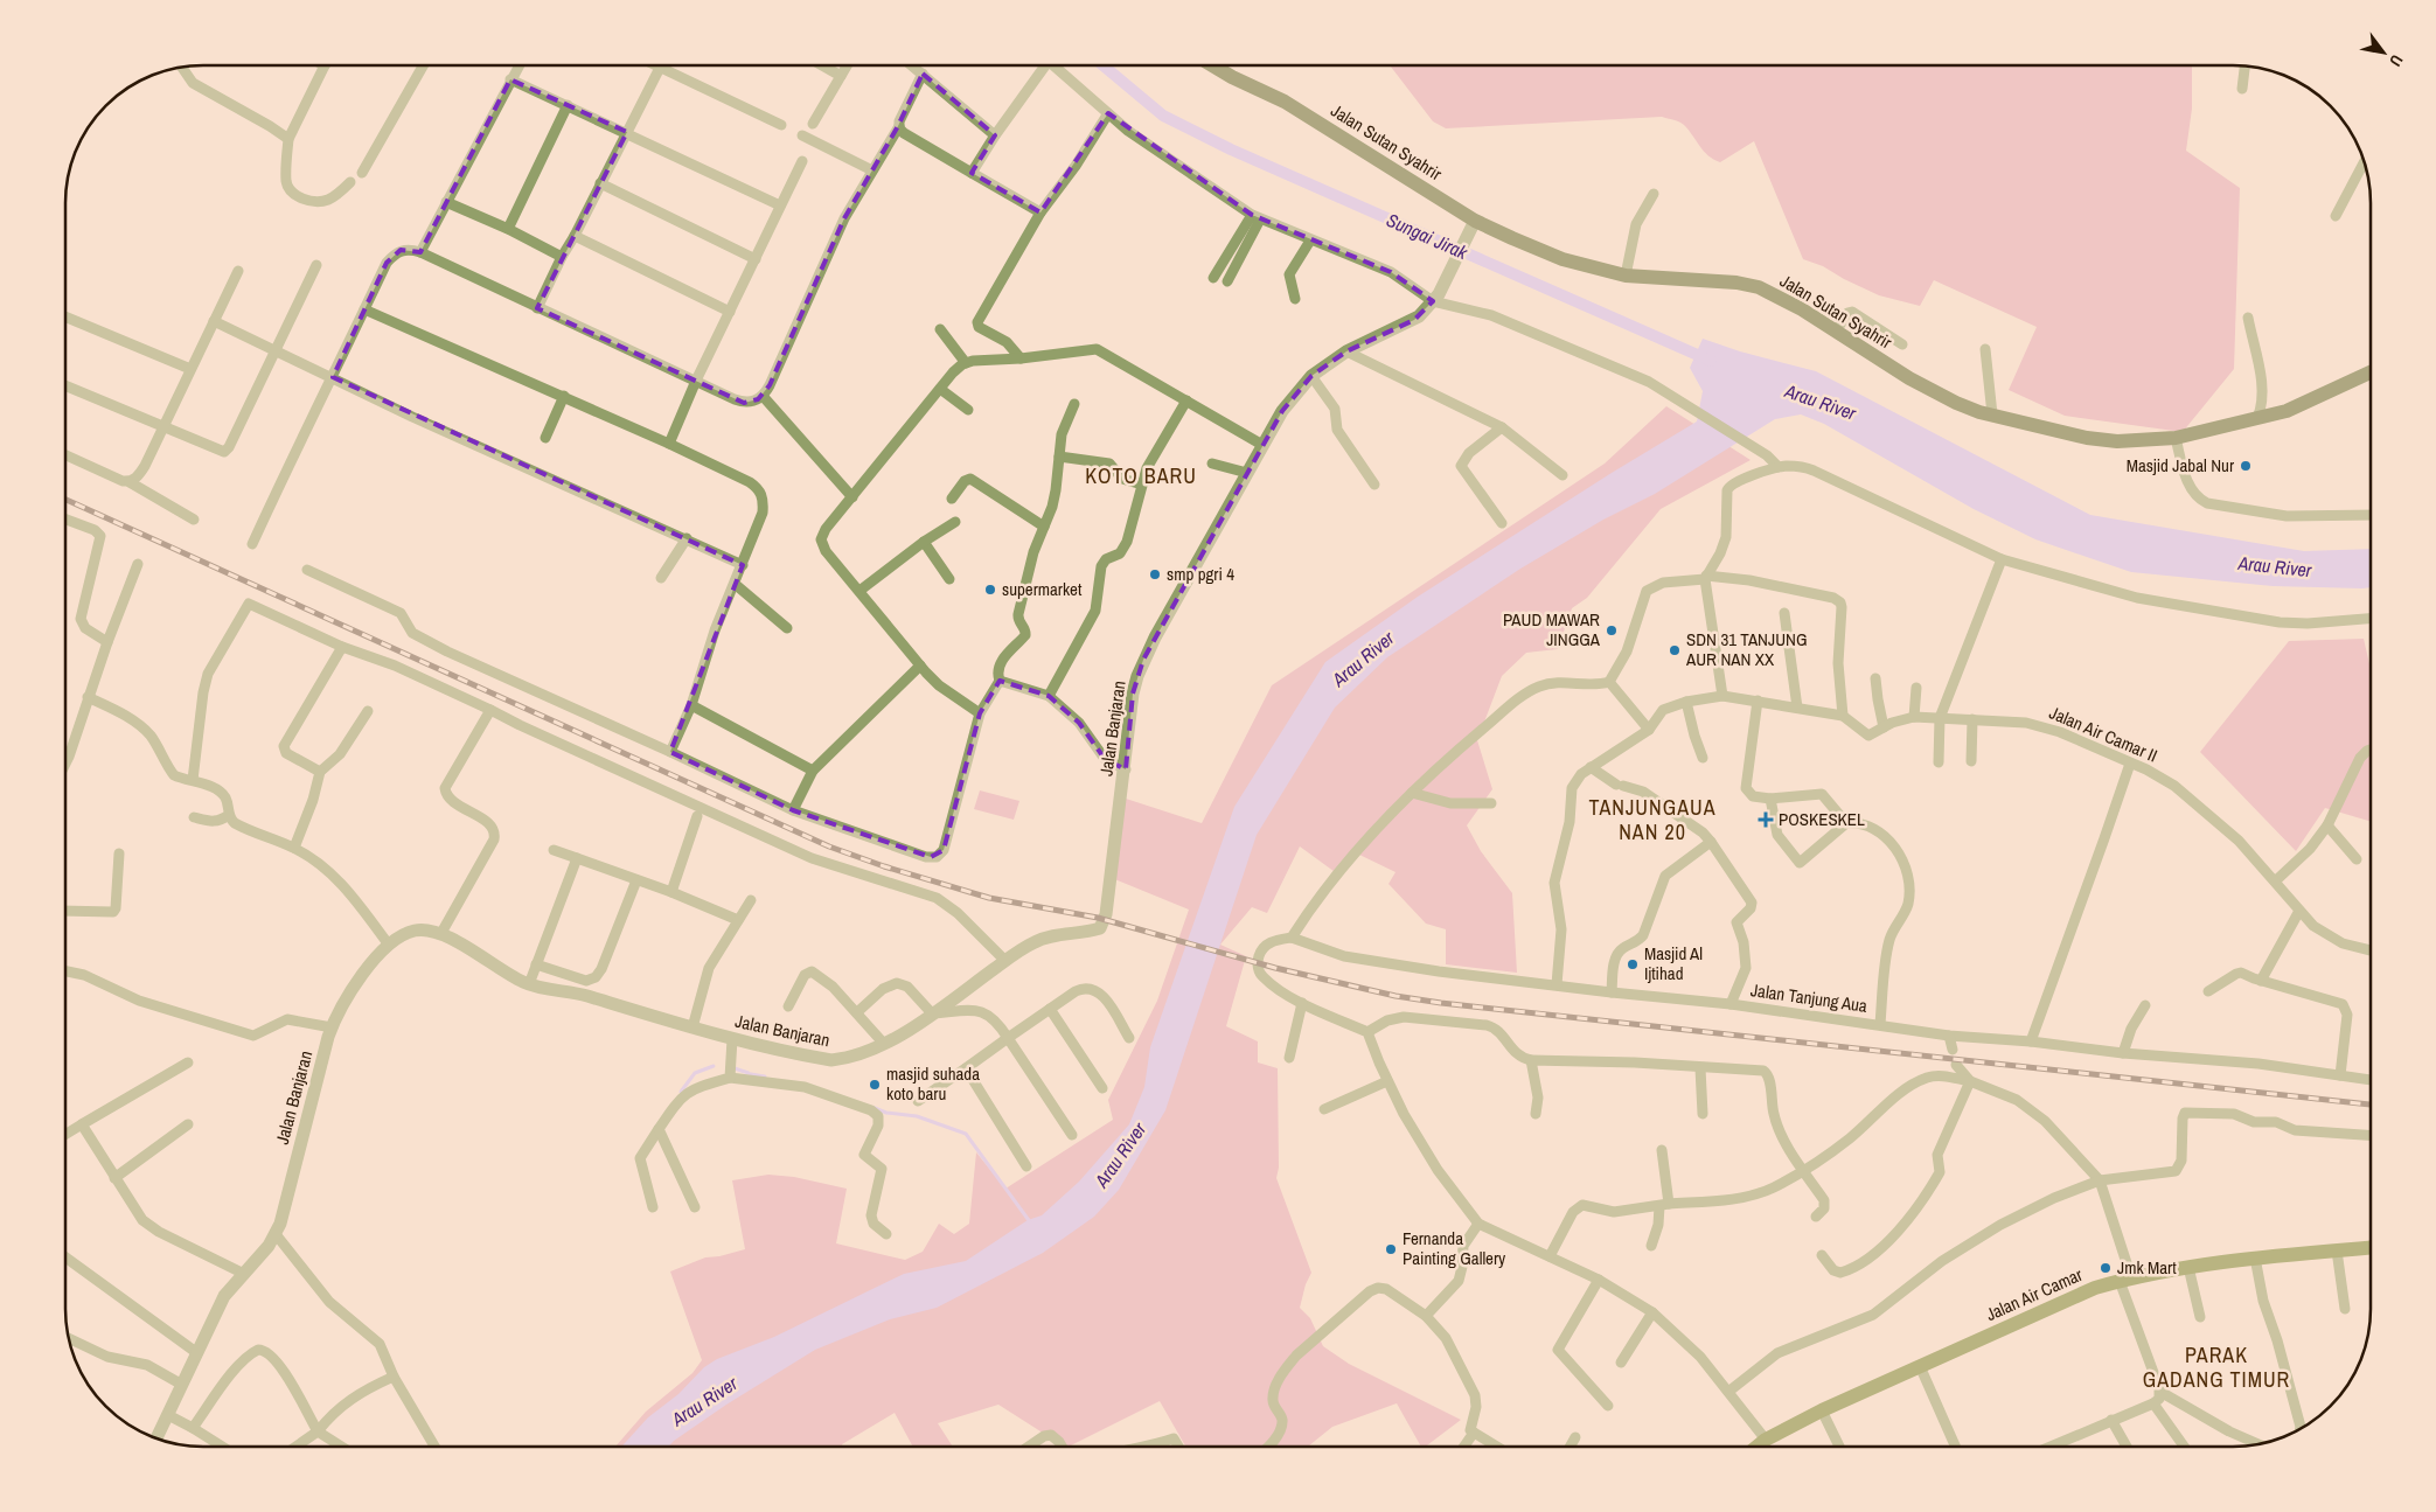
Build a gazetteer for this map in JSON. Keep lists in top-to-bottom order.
{
  "streets": {
    "main road": ["Jalan Sutan Syahrir", "Jalan Air Camar"],
    "street": ["Jalan Banjaran", "Jalan Air Camar II", "Jalan Tanjung Aua"]
  },
  "crossings": [
    ["Jalan Air Camar II", "Jalan Tanjung Aua"]
  ],
  "districts": ["KOTO BARU", "TANJUNGAUA NAN 20", "PARAK GADANG TIMUR"],
  "water": ["Sungai Jirak", "Arau River"],
  "places": {
    "other": [
      "Masjid Jabal Nur",
      "smp pgri 4",
      "supermarket",
      "PAUD MAWAR JINGGA",
      "SDN 31 TANJUNG AUR NAN XX",
      "Masjid Al Ijtihad",
      "masjid suhada koto baru",
      "Fernanda Painting Gallery",
      "Jmk Mart"
    ],
    "health": ["POSKESKEL"]
  },
  "north": "bottom right"
}
